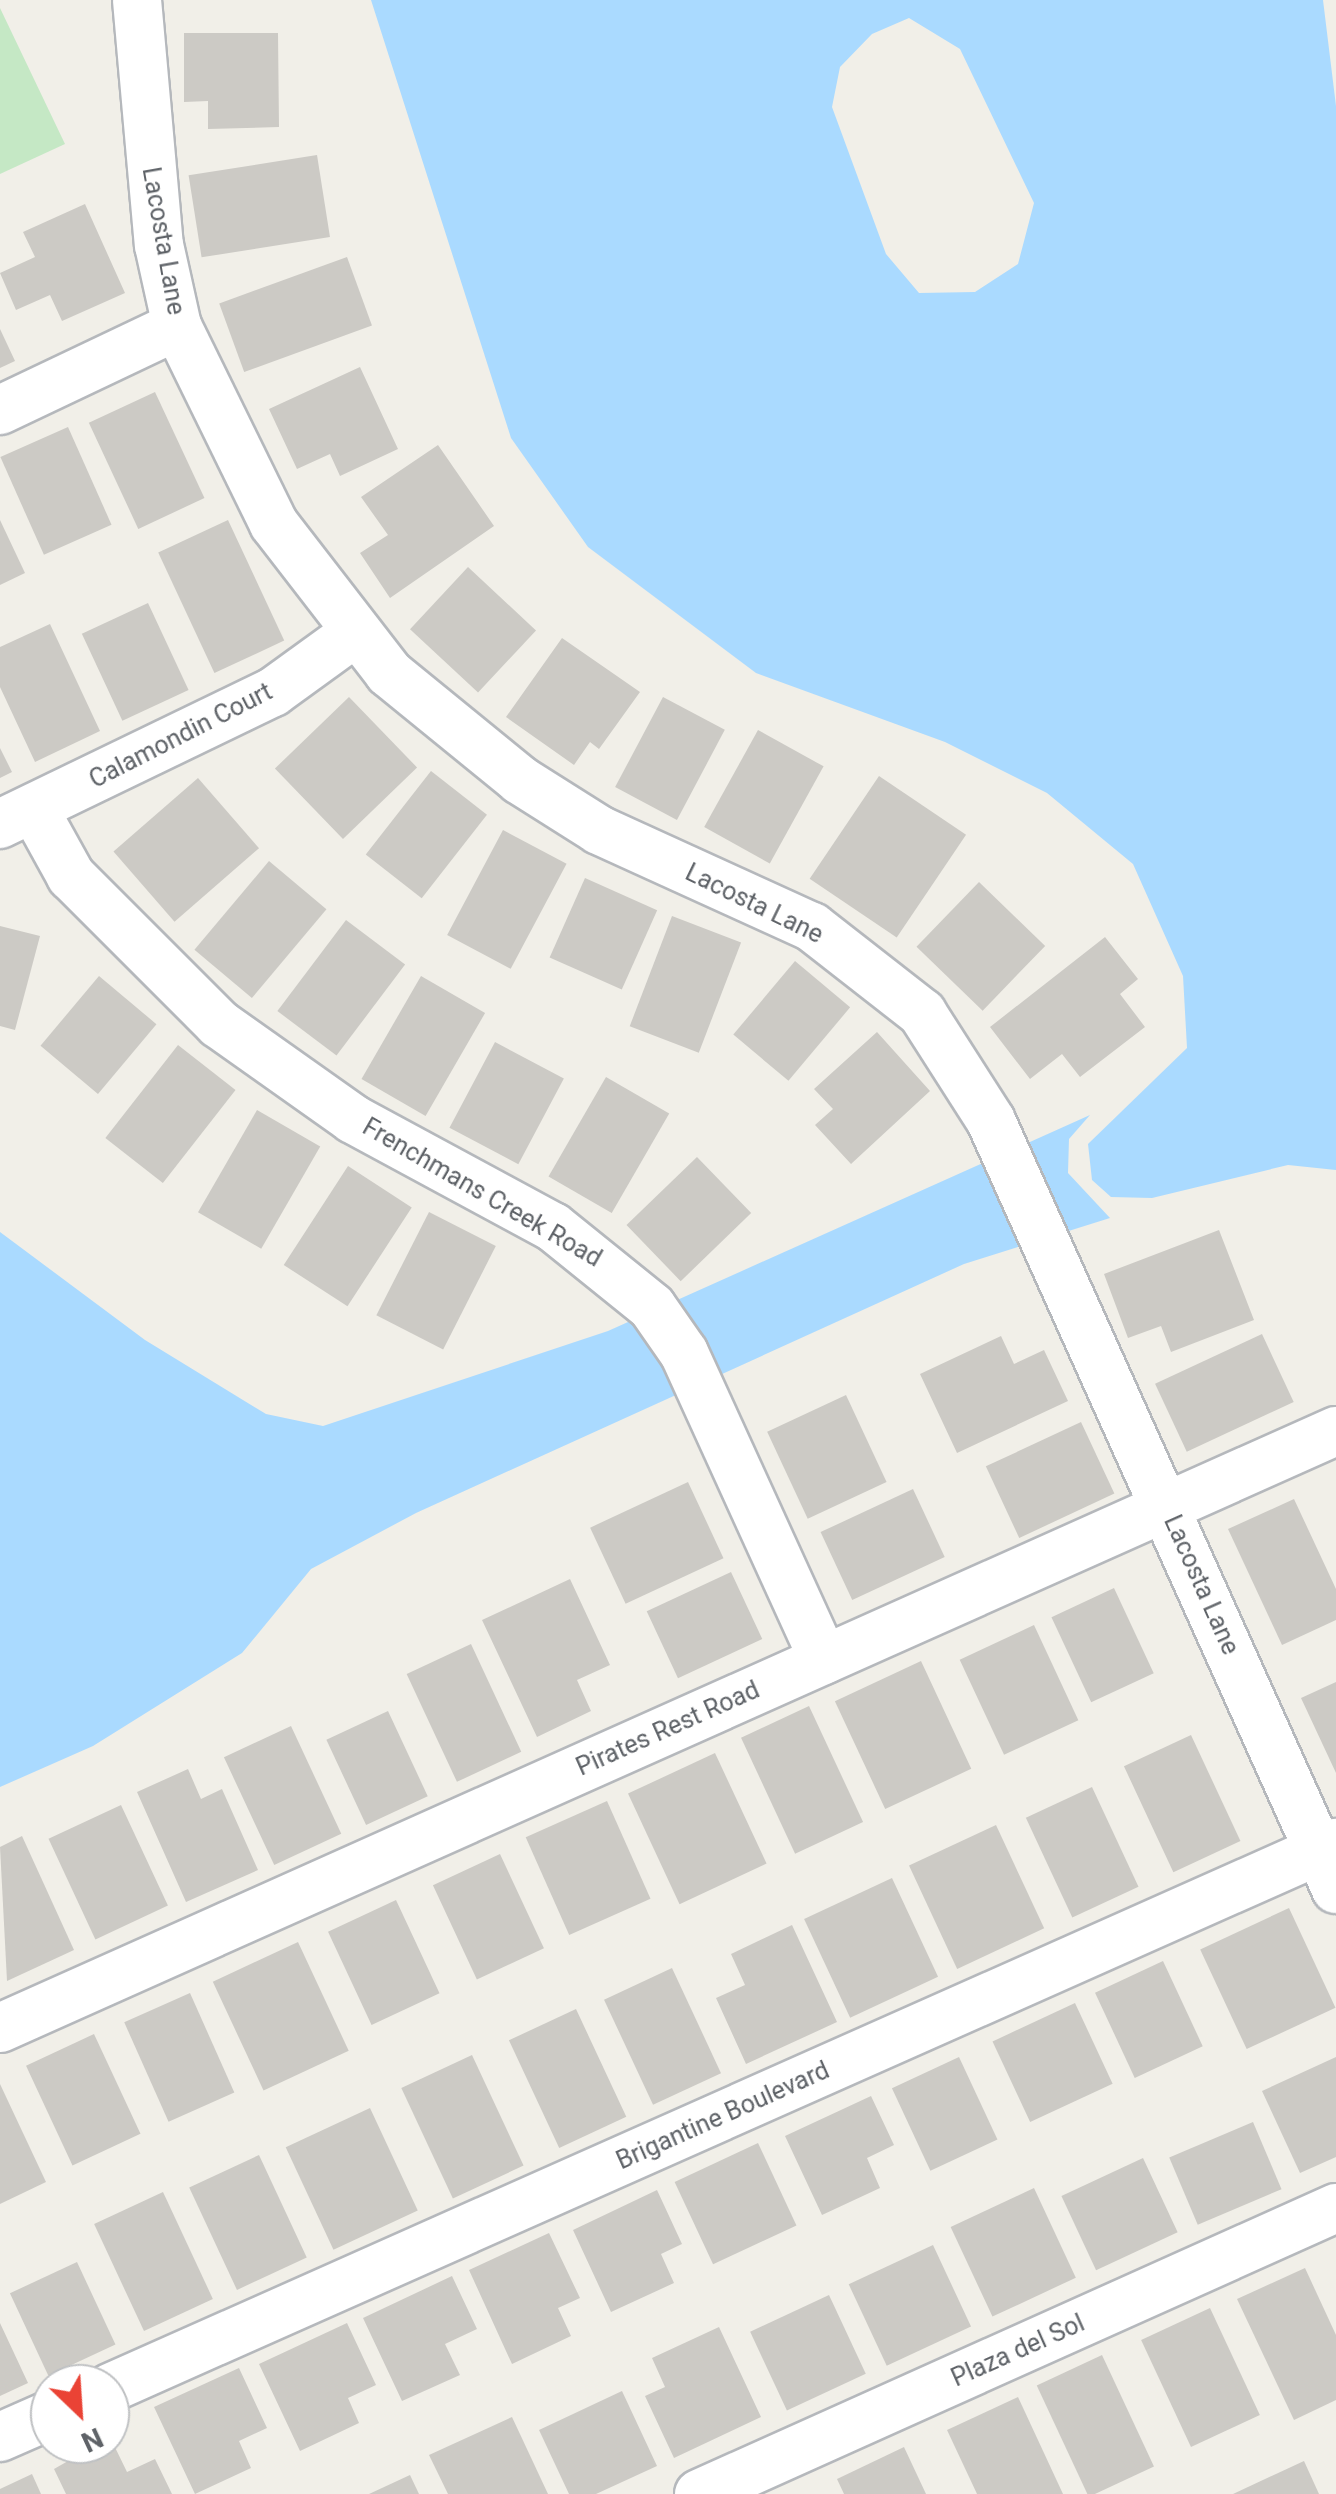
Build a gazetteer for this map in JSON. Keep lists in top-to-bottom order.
{
  "streets": {
    "street": [
      "Lacosta Lane",
      "Calamondin Court",
      "Frenchmans Creek Road",
      "Pirates Rest Road",
      "Brigantine Boulevard",
      "Plaza del Sol"
    ]
  },
  "crossings": [
    ["Lacosta Lane", "Calamondin Court"],
    ["Lacosta Lane", "Pirates Rest Road"],
    ["Lacosta Lane", "Brigantine Boulevard"],
    ["Calamondin Court", "Frenchmans Creek Road"],
    ["Frenchmans Creek Road", "Pirates Rest Road"]
  ],
  "north": "bottom right"
}
